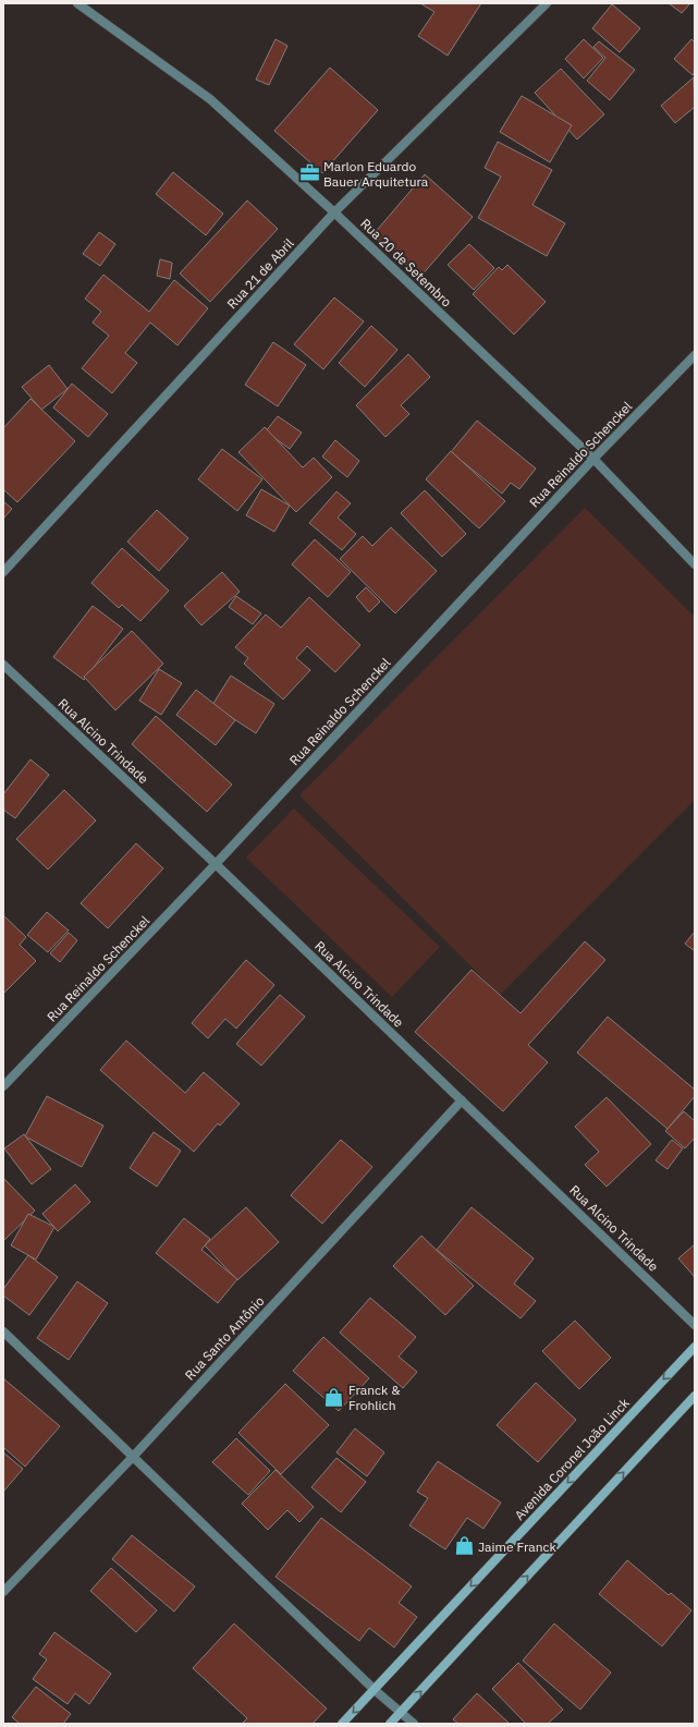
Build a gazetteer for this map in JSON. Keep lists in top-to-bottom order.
{
  "streets": {
    "main road": ["Avenida Coronel João Linck"],
    "street": [
      "Rua 20 de Setembro",
      "Rua 21 de Abril",
      "Rua Reinaldo Schenckel",
      "Rua Alcino Trindade",
      "Rua Santo Antônio"
    ]
  },
  "crossings": [
    ["Rua 20 de Setembro", "Rua 21 de Abril"],
    ["Rua 20 de Setembro", "Rua Reinaldo Schenckel"],
    ["Rua Reinaldo Schenckel", "Rua Alcino Trindade"],
    ["Rua Alcino Trindade", "Rua Santo Antônio"]
  ],
  "places": {
    "office": ["Marlon Eduardo Bauer Arquitetura"],
    "shop": ["Franck & Frohlich", "Jaime Franck"]
  }
}
